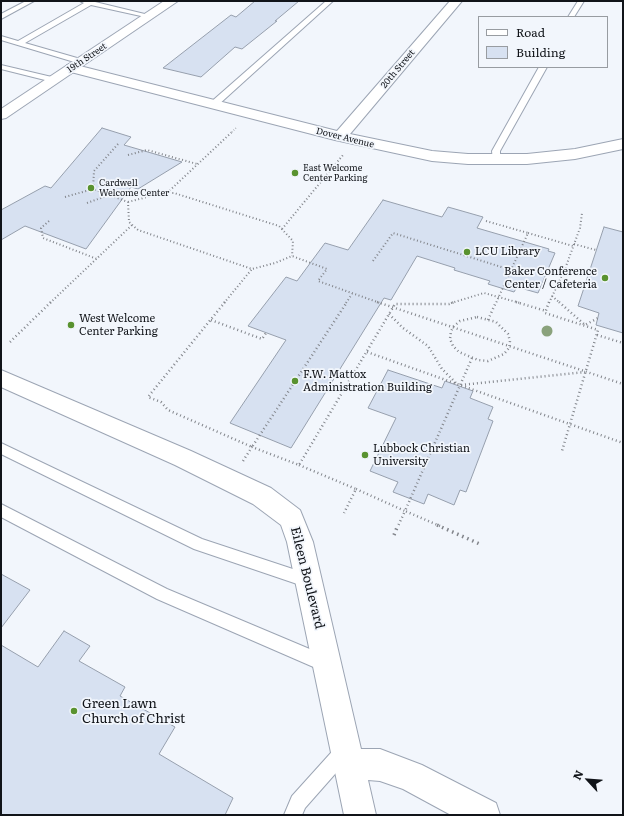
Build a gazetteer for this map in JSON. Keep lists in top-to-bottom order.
{
  "streets": {
    "street": [
      "19th Street",
      "20th Street",
      "Dover Avenue",
      "Eileen Boulevard"
    ]
  },
  "crossings": [
    ["19th Street", "Dover Avenue"],
    ["20th Street", "Dover Avenue"]
  ],
  "places": [
    "East Welcome Center Parking",
    "Cardwell Welcome Center",
    "LCU Library",
    "Baker Conference Center / Cafeteria",
    "West Welcome Center Parking",
    "F.W. Mattox Administration Building",
    "Lubbock Christian University",
    "Green Lawn Church of Christ"
  ],
  "legend": ["Road", "Building"],
  "north": "top left"
}
